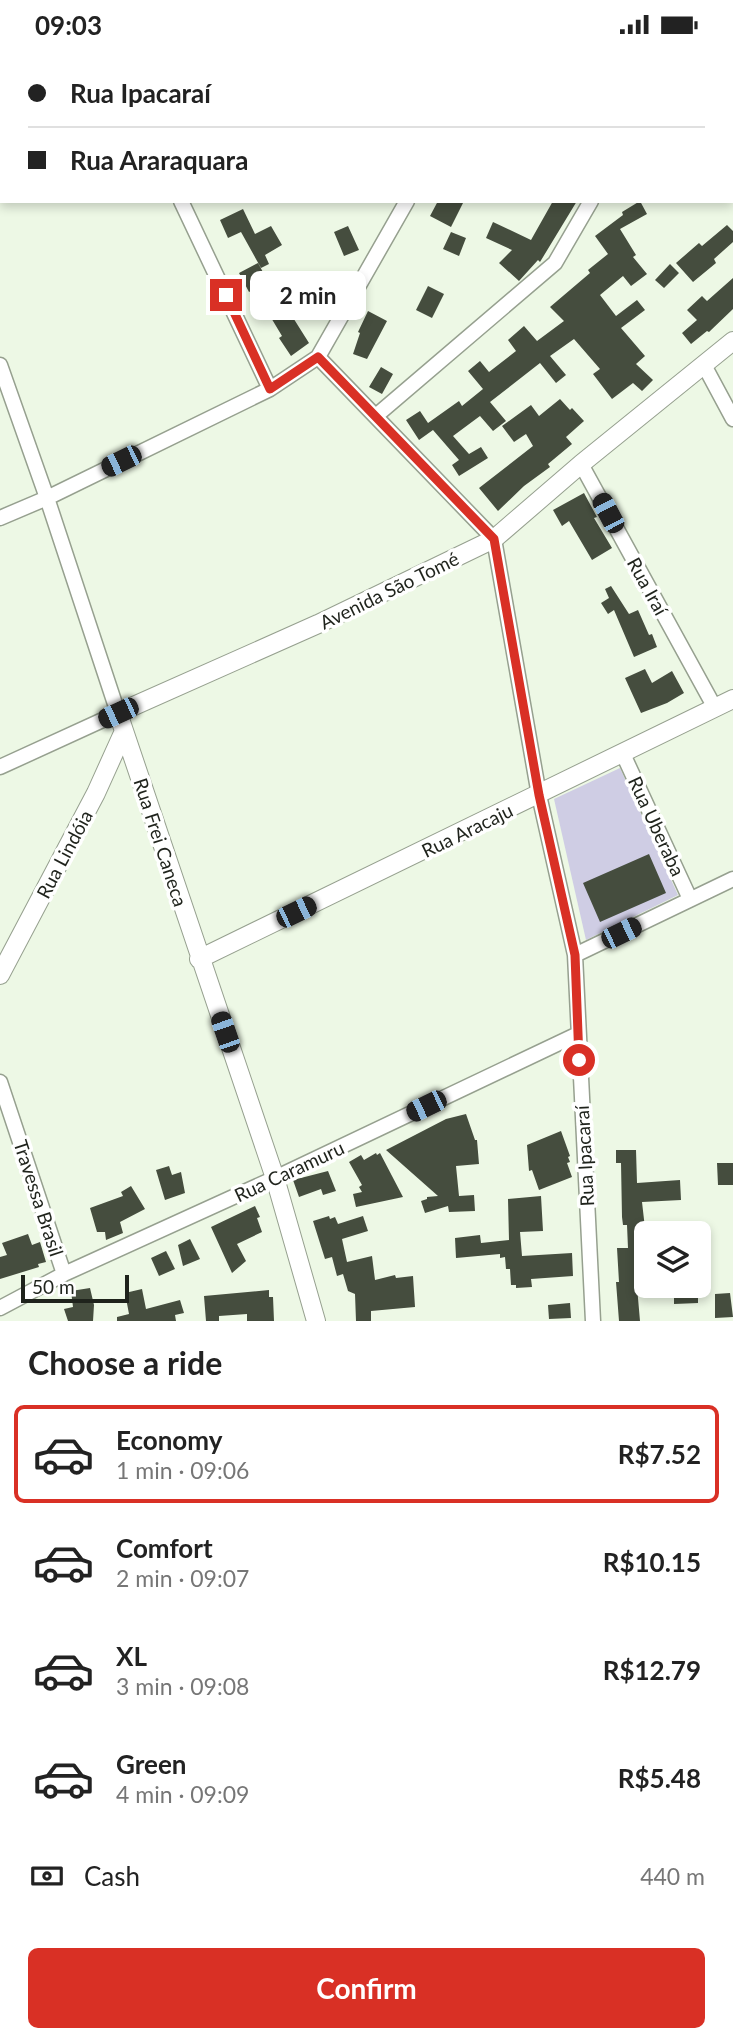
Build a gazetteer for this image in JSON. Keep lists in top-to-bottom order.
{
  "streets": {
    "street": [
      "Rua Iraí",
      "Avenida São Tomé",
      "Rua Uberaba",
      "Rua Aracaju",
      "Rua Frei Caneca",
      "Rua Lindóia",
      "Rua Ipacaraí",
      "Rua Caramuru",
      "Travessa Brasil"
    ]
  },
  "crossings": [
    ["Rua Iraí", "Avenida São Tomé"],
    ["Rua Iraí", "Rua Aracaju"],
    ["Avenida São Tomé", "Rua Frei Caneca"],
    ["Avenida São Tomé", "Rua Ipacaraí"],
    ["Rua Uberaba", "Rua Aracaju"],
    ["Rua Aracaju", "Rua Frei Caneca"],
    ["Rua Aracaju", "Rua Ipacaraí"],
    ["Rua Frei Caneca", "Rua Lindóia"],
    ["Rua Frei Caneca", "Rua Caramuru"],
    ["Rua Ipacaraí", "Rua Caramuru"],
    ["Rua Caramuru", "Travessa Brasil"]
  ],
  "scale_bar": "50 m",
  "page": {
    "status": "09:03",
    "banner": ["Rua Ipacaraí", "Rua Araraquara"],
    "bubble": "2 min",
    "scale": "50 m",
    "heading": "Choose a ride",
    "list": [
      {
        "name": "Economy",
        "note": "1 min · 09:06",
        "value": "R$7.52"
      },
      {
        "name": "Comfort",
        "note": "2 min · 09:07",
        "value": "R$10.15"
      },
      {
        "name": "XL",
        "note": "3 min · 09:08",
        "value": "R$12.79"
      },
      {
        "name": "Green",
        "note": "4 min · 09:09",
        "value": "R$5.48"
      }
    ],
    "pay": ["Cash", "440 m"],
    "buttons": "Confirm"
  }
}
